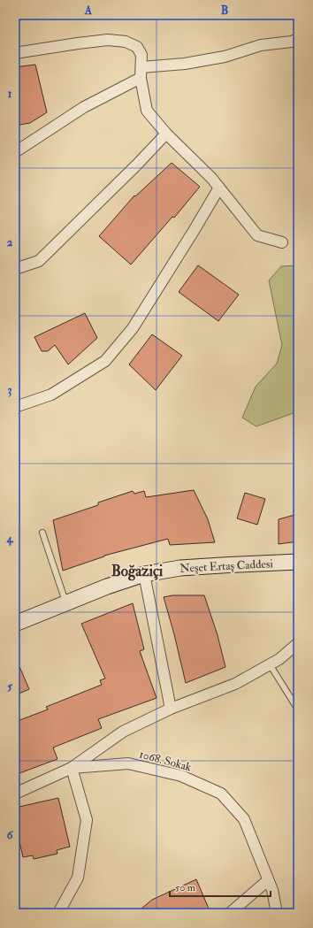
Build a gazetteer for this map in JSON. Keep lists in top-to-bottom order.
{
  "streets": {
    "main road": ["Neşet Ertaş Caddesi"],
    "street": ["1068. Sokak"]
  },
  "districts": ["Boğaziçi"],
  "scale_bar": "50 m",
  "grid": {
    "columns": ["A", "B"],
    "rows": [
      "1",
      "2",
      "3",
      "4",
      "5",
      "6"
    ]
  }
}
